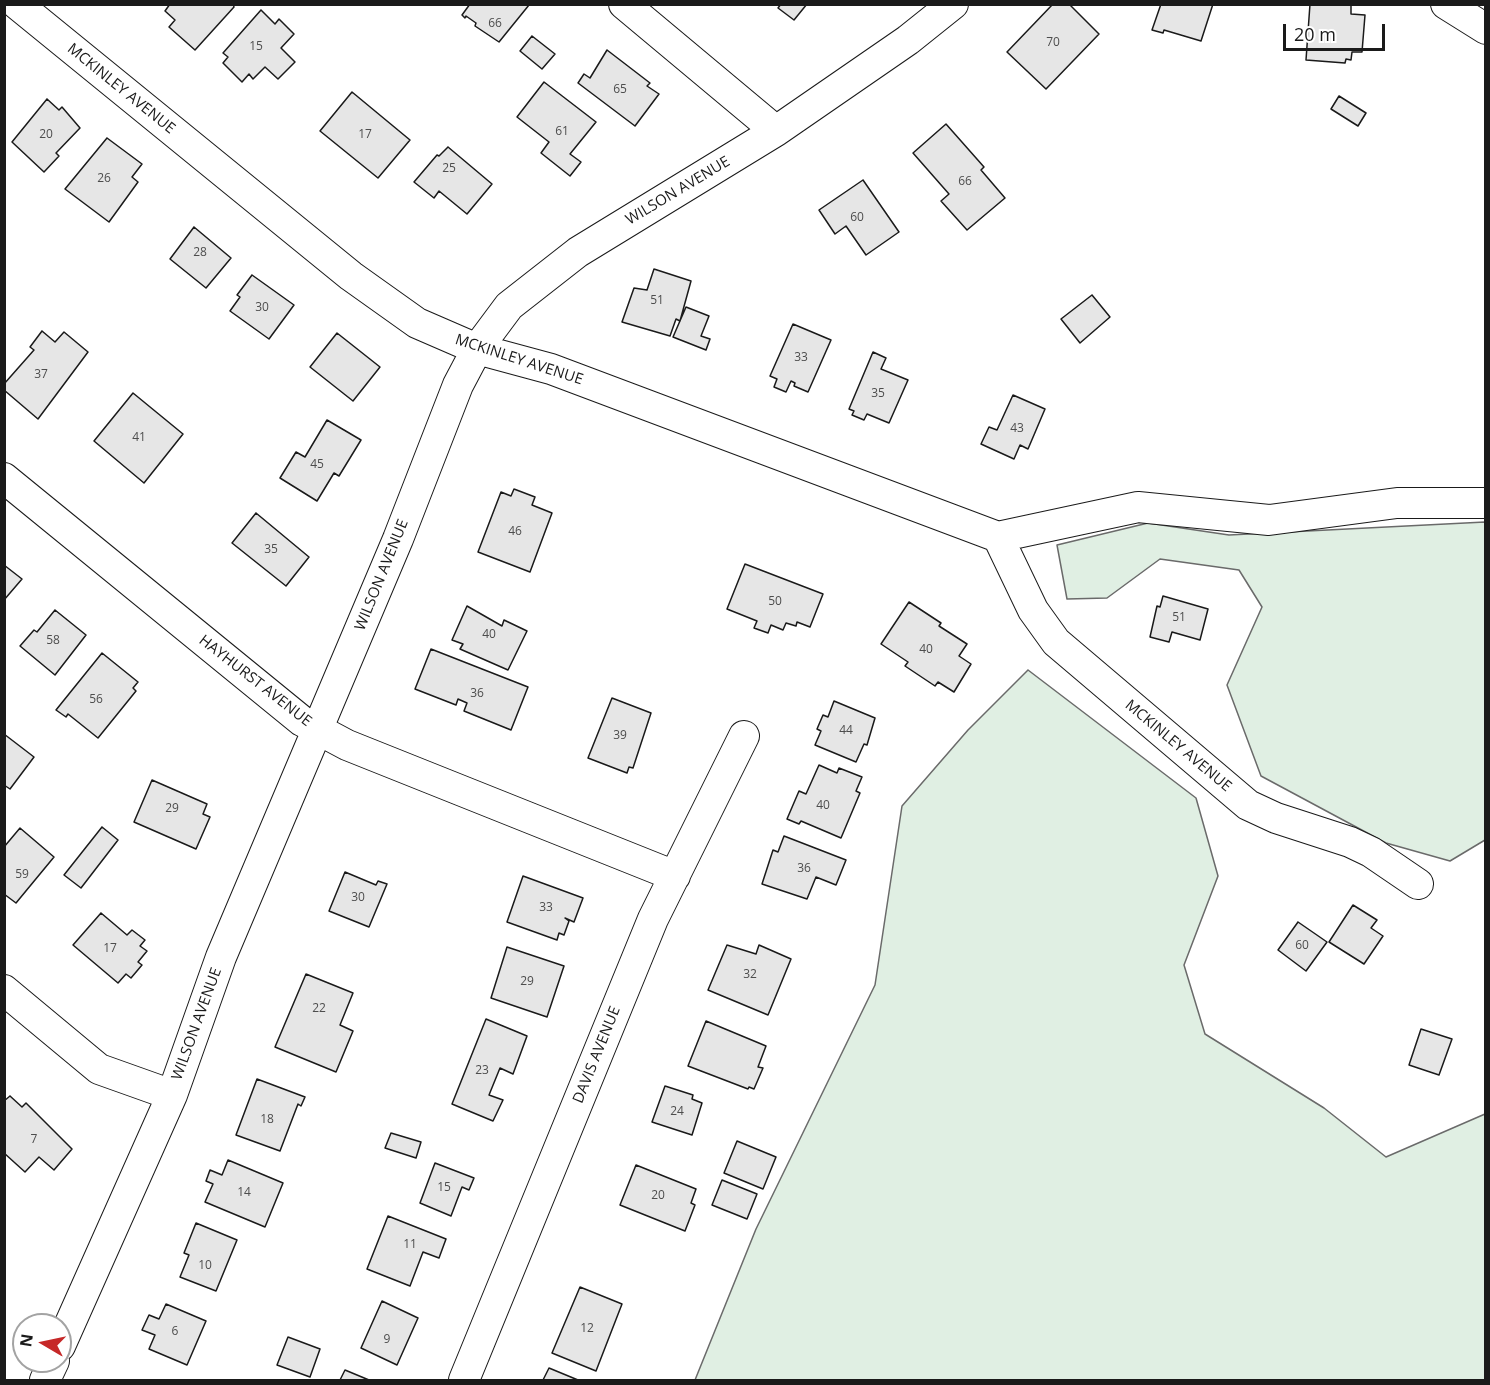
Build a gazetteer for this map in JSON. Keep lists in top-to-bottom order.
{
  "streets": {
    "street": [
      "MCKINLEY AVENUE",
      "WILSON AVENUE",
      "HAYHURST AVENUE",
      "DAVIS AVENUE"
    ]
  },
  "crossings": [
    ["MCKINLEY AVENUE", "WILSON AVENUE"],
    ["WILSON AVENUE", "HAYHURST AVENUE"],
    ["HAYHURST AVENUE", "DAVIS AVENUE"]
  ],
  "house_numbers": [
    "66",
    "70",
    "15",
    "65",
    "61",
    "20",
    "17",
    "25",
    "26",
    "66",
    "60",
    "28",
    "51",
    "30",
    "33",
    "37",
    "35",
    "43",
    "41",
    "45",
    "46",
    "35",
    "50",
    "51",
    "40",
    "58",
    "40",
    "36",
    "56",
    "44",
    "39",
    "40",
    "29",
    "36",
    "59",
    "30",
    "33",
    "60",
    "17",
    "32",
    "29",
    "22",
    "23",
    "24",
    "18",
    "7",
    "15",
    "14",
    "20",
    "11",
    "10",
    "12",
    "6",
    "9"
  ],
  "scale_bar": "20 m",
  "north": "left"
}
